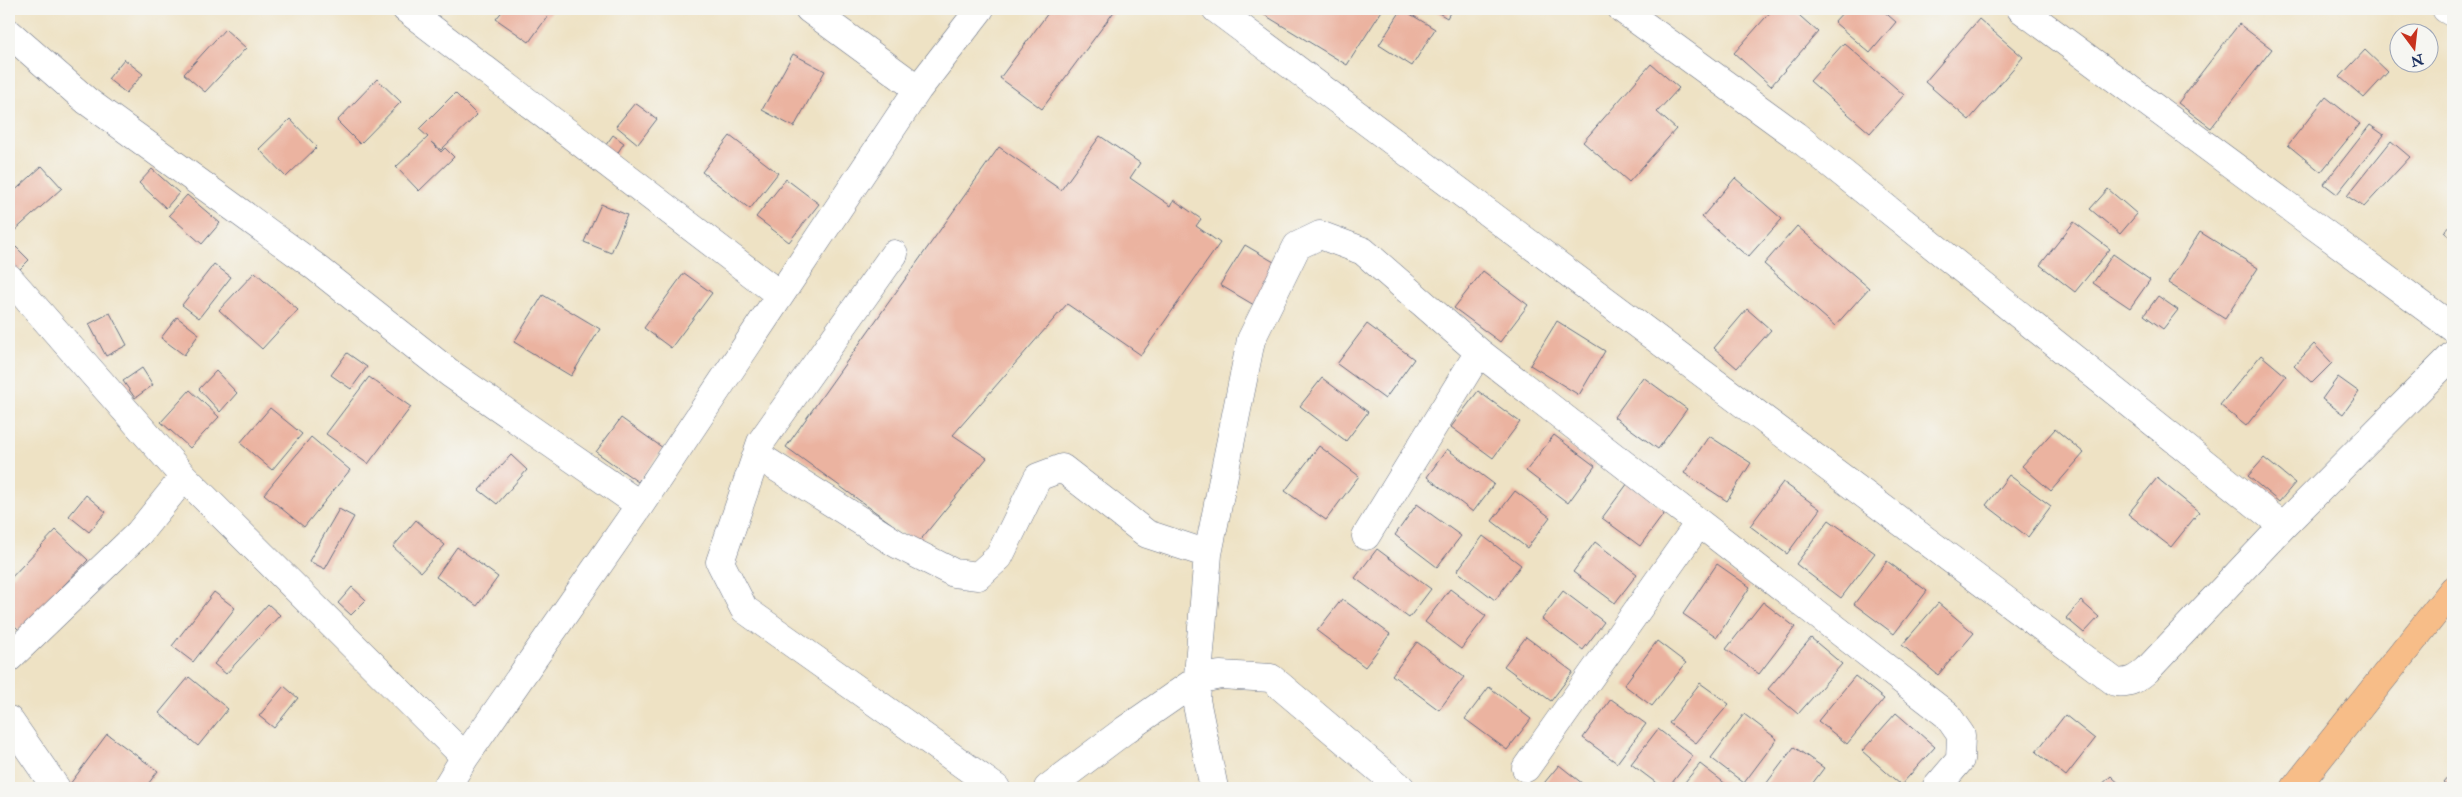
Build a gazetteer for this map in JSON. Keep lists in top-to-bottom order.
{
  "north": "bottom"
}
